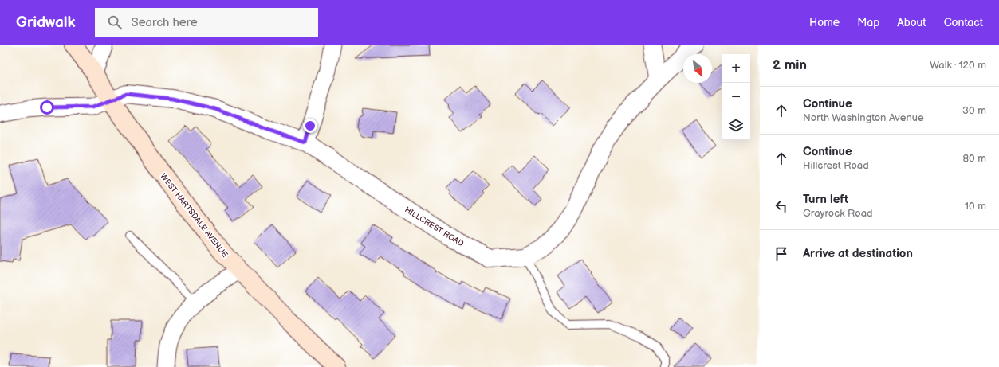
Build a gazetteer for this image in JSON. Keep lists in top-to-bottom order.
{
  "streets": {
    "main road": ["WEST HARTSDALE AVENUE"],
    "street": ["HILLCREST ROAD"]
  },
  "crossings": [
    ["WEST HARTSDALE AVENUE", "HILLCREST ROAD"]
  ],
  "north": "bottom right",
  "page": {
    "header": "Gridwalk",
    "search": "Search here",
    "nav": [
      "Home",
      "Map",
      "About",
      "Contact"
    ],
    "heading": ["2 min", "Walk · 120 m"],
    "map_buttons": ["+", "−"],
    "list": [
      ["Continue", "North Washington Avenue", "30 m"],
      ["Continue", "Hillcrest Road", "80 m"],
      ["Turn left", "Grayrock Road", "10 m"],
      "Arrive at destination"
    ]
  }
}
